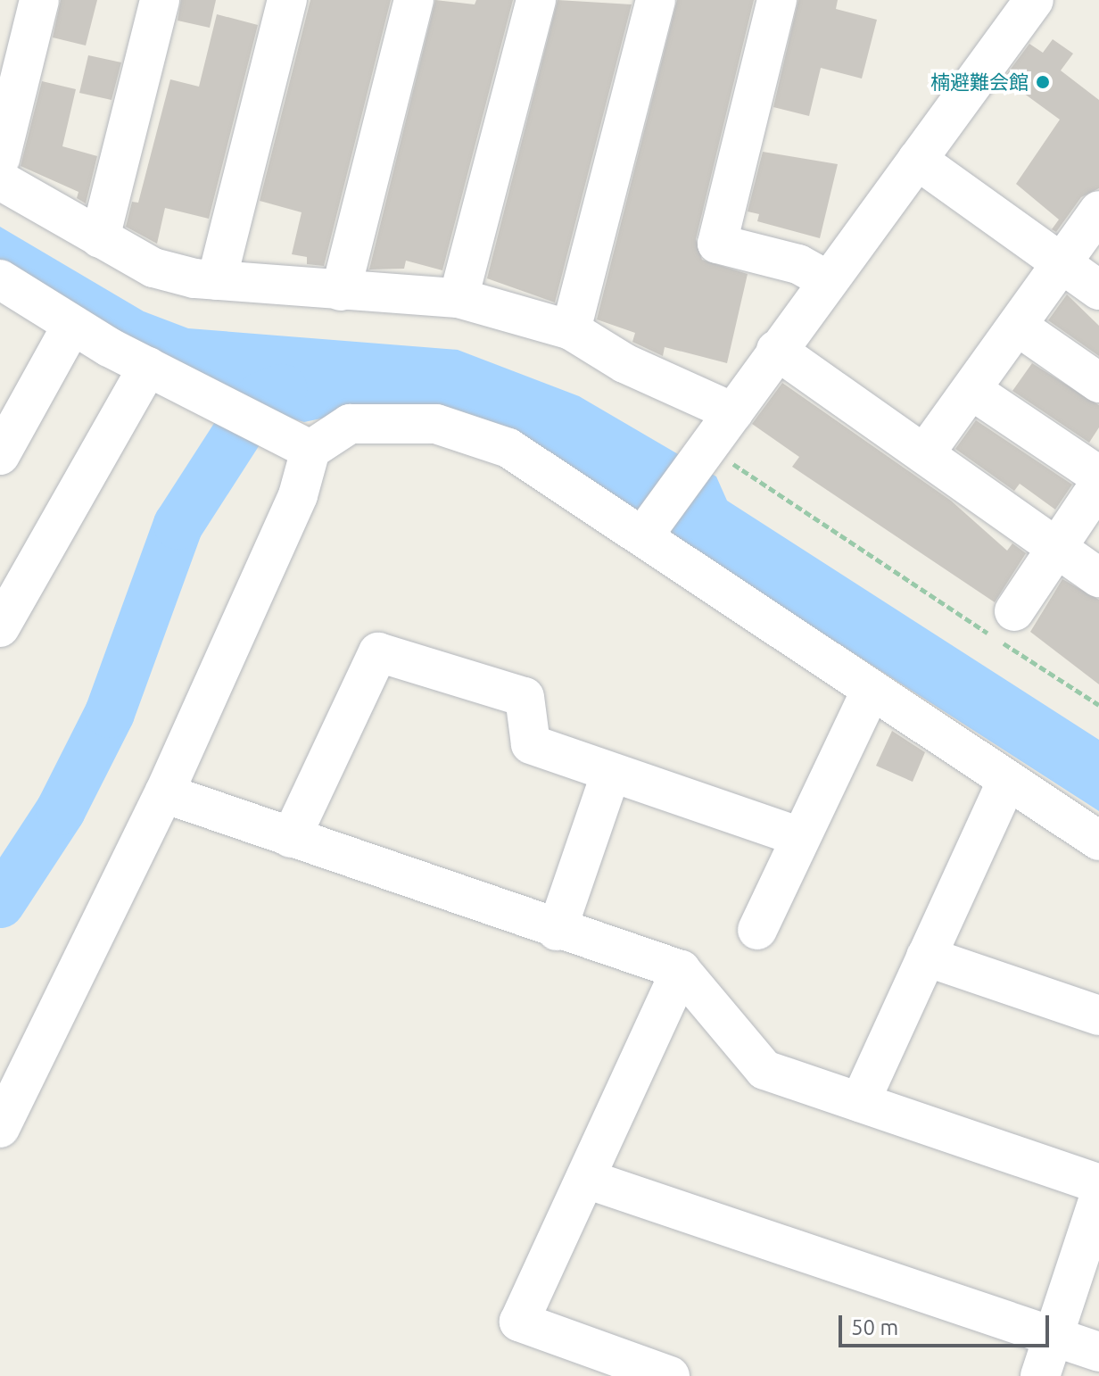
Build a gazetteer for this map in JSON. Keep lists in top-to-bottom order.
{
  "places": ["楠避難会館"],
  "scale_bar": "50 m"
}
